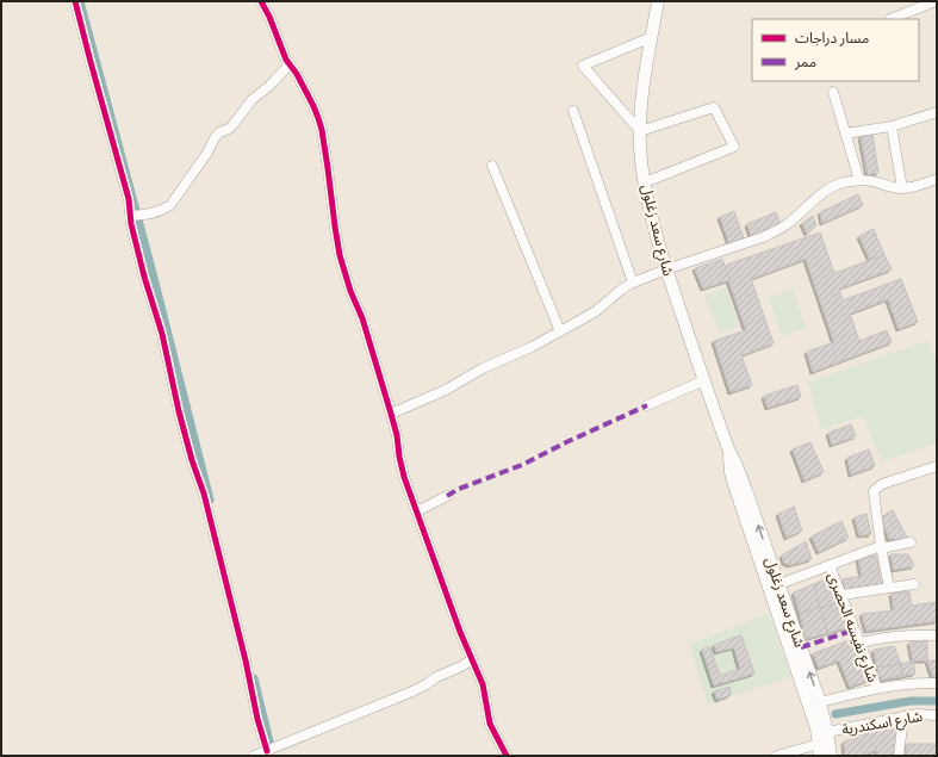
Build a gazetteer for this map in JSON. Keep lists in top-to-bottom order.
{
  "streets": {
    "main road": ["شارع سعد زغلول"],
    "street": ["شارع نفيسه الحصرى", "شارع اسكندرية"]
  },
  "crossings": [
    ["شارع سعد زغلول", "شارع اسكندرية"]
  ],
  "legend": ["مسار دراجات", "ممر"]
}
